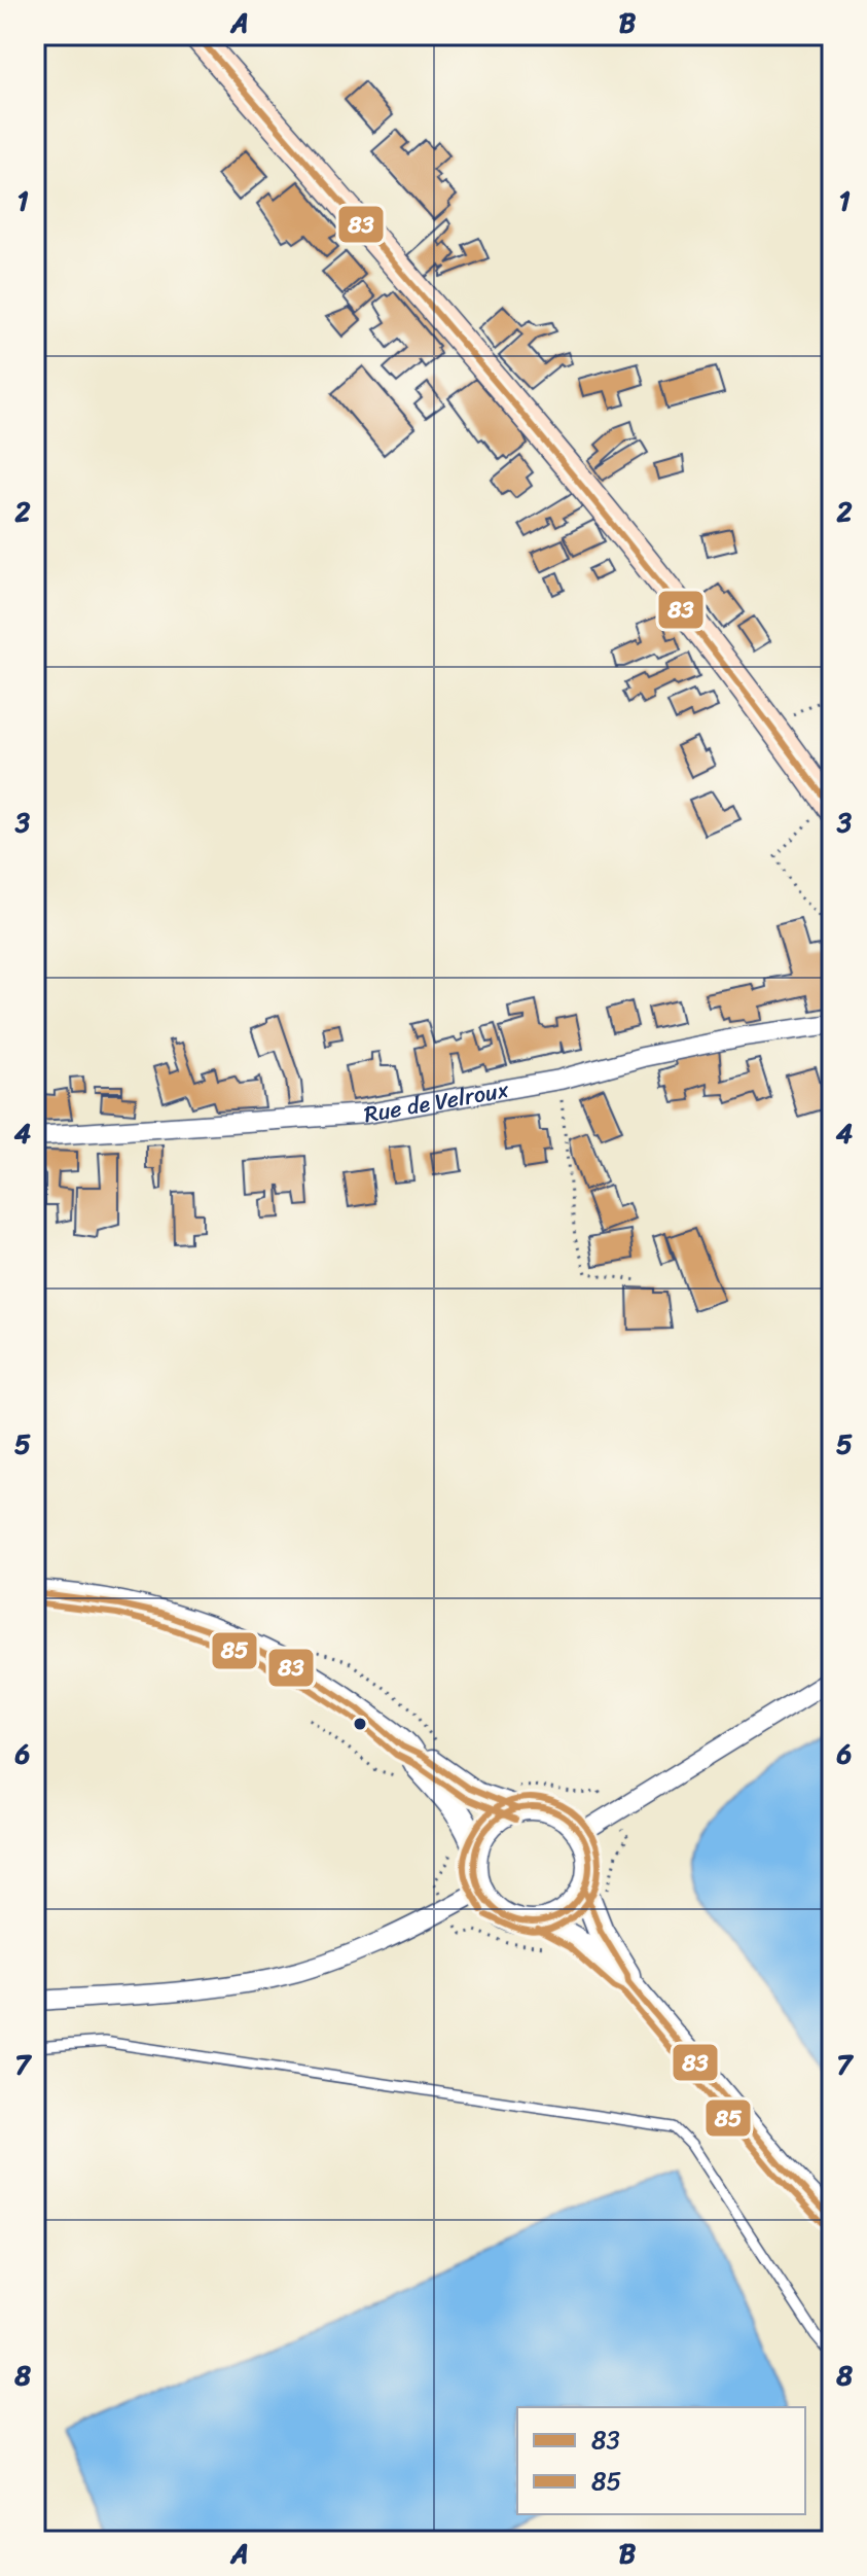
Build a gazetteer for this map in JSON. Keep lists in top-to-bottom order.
{
  "streets": {
    "street": ["Rue de Velroux"]
  },
  "lines": ["transit line 83", "transit line 85"],
  "legend": ["83", "85"],
  "grid": {
    "columns": ["A", "B"],
    "rows": [
      "1",
      "2",
      "3",
      "4",
      "5",
      "6",
      "7",
      "8"
    ]
  }
}
